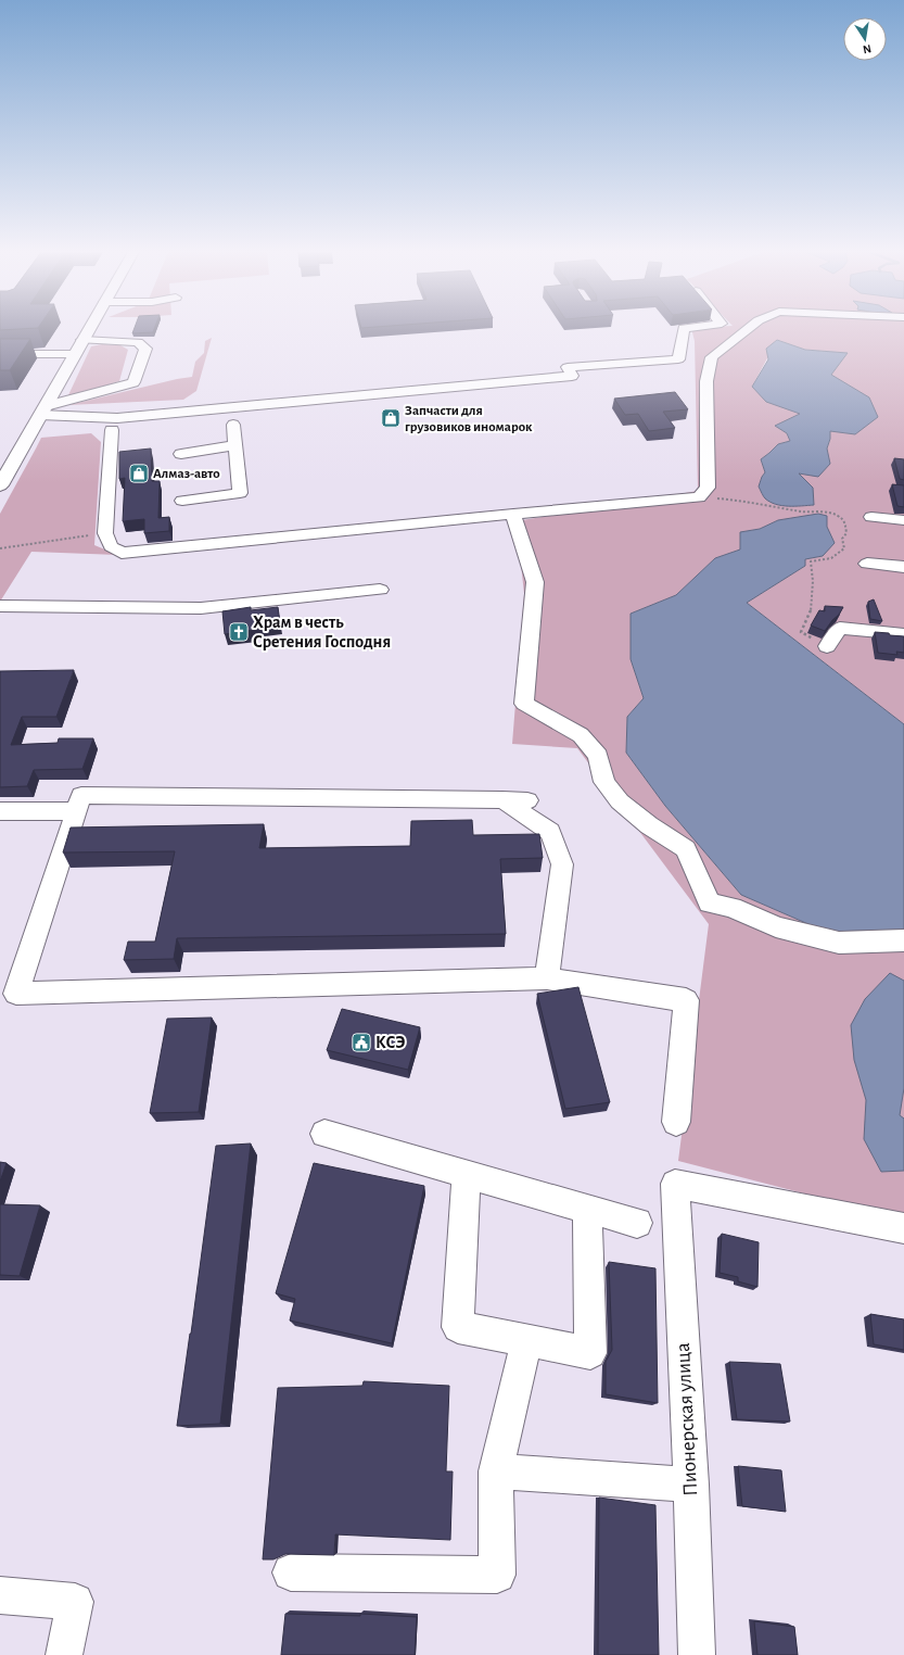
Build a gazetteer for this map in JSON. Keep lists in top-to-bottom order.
{
  "streets": {
    "street": ["Пионерская улица"]
  },
  "places": {
    "shop": ["Запчасти для грузовиков иномарок", "Алмаз-авто"],
    "church": ["Храм в честь Сретения Господня"],
    "public building": ["КСЭ"]
  },
  "north": "bottom"
}
